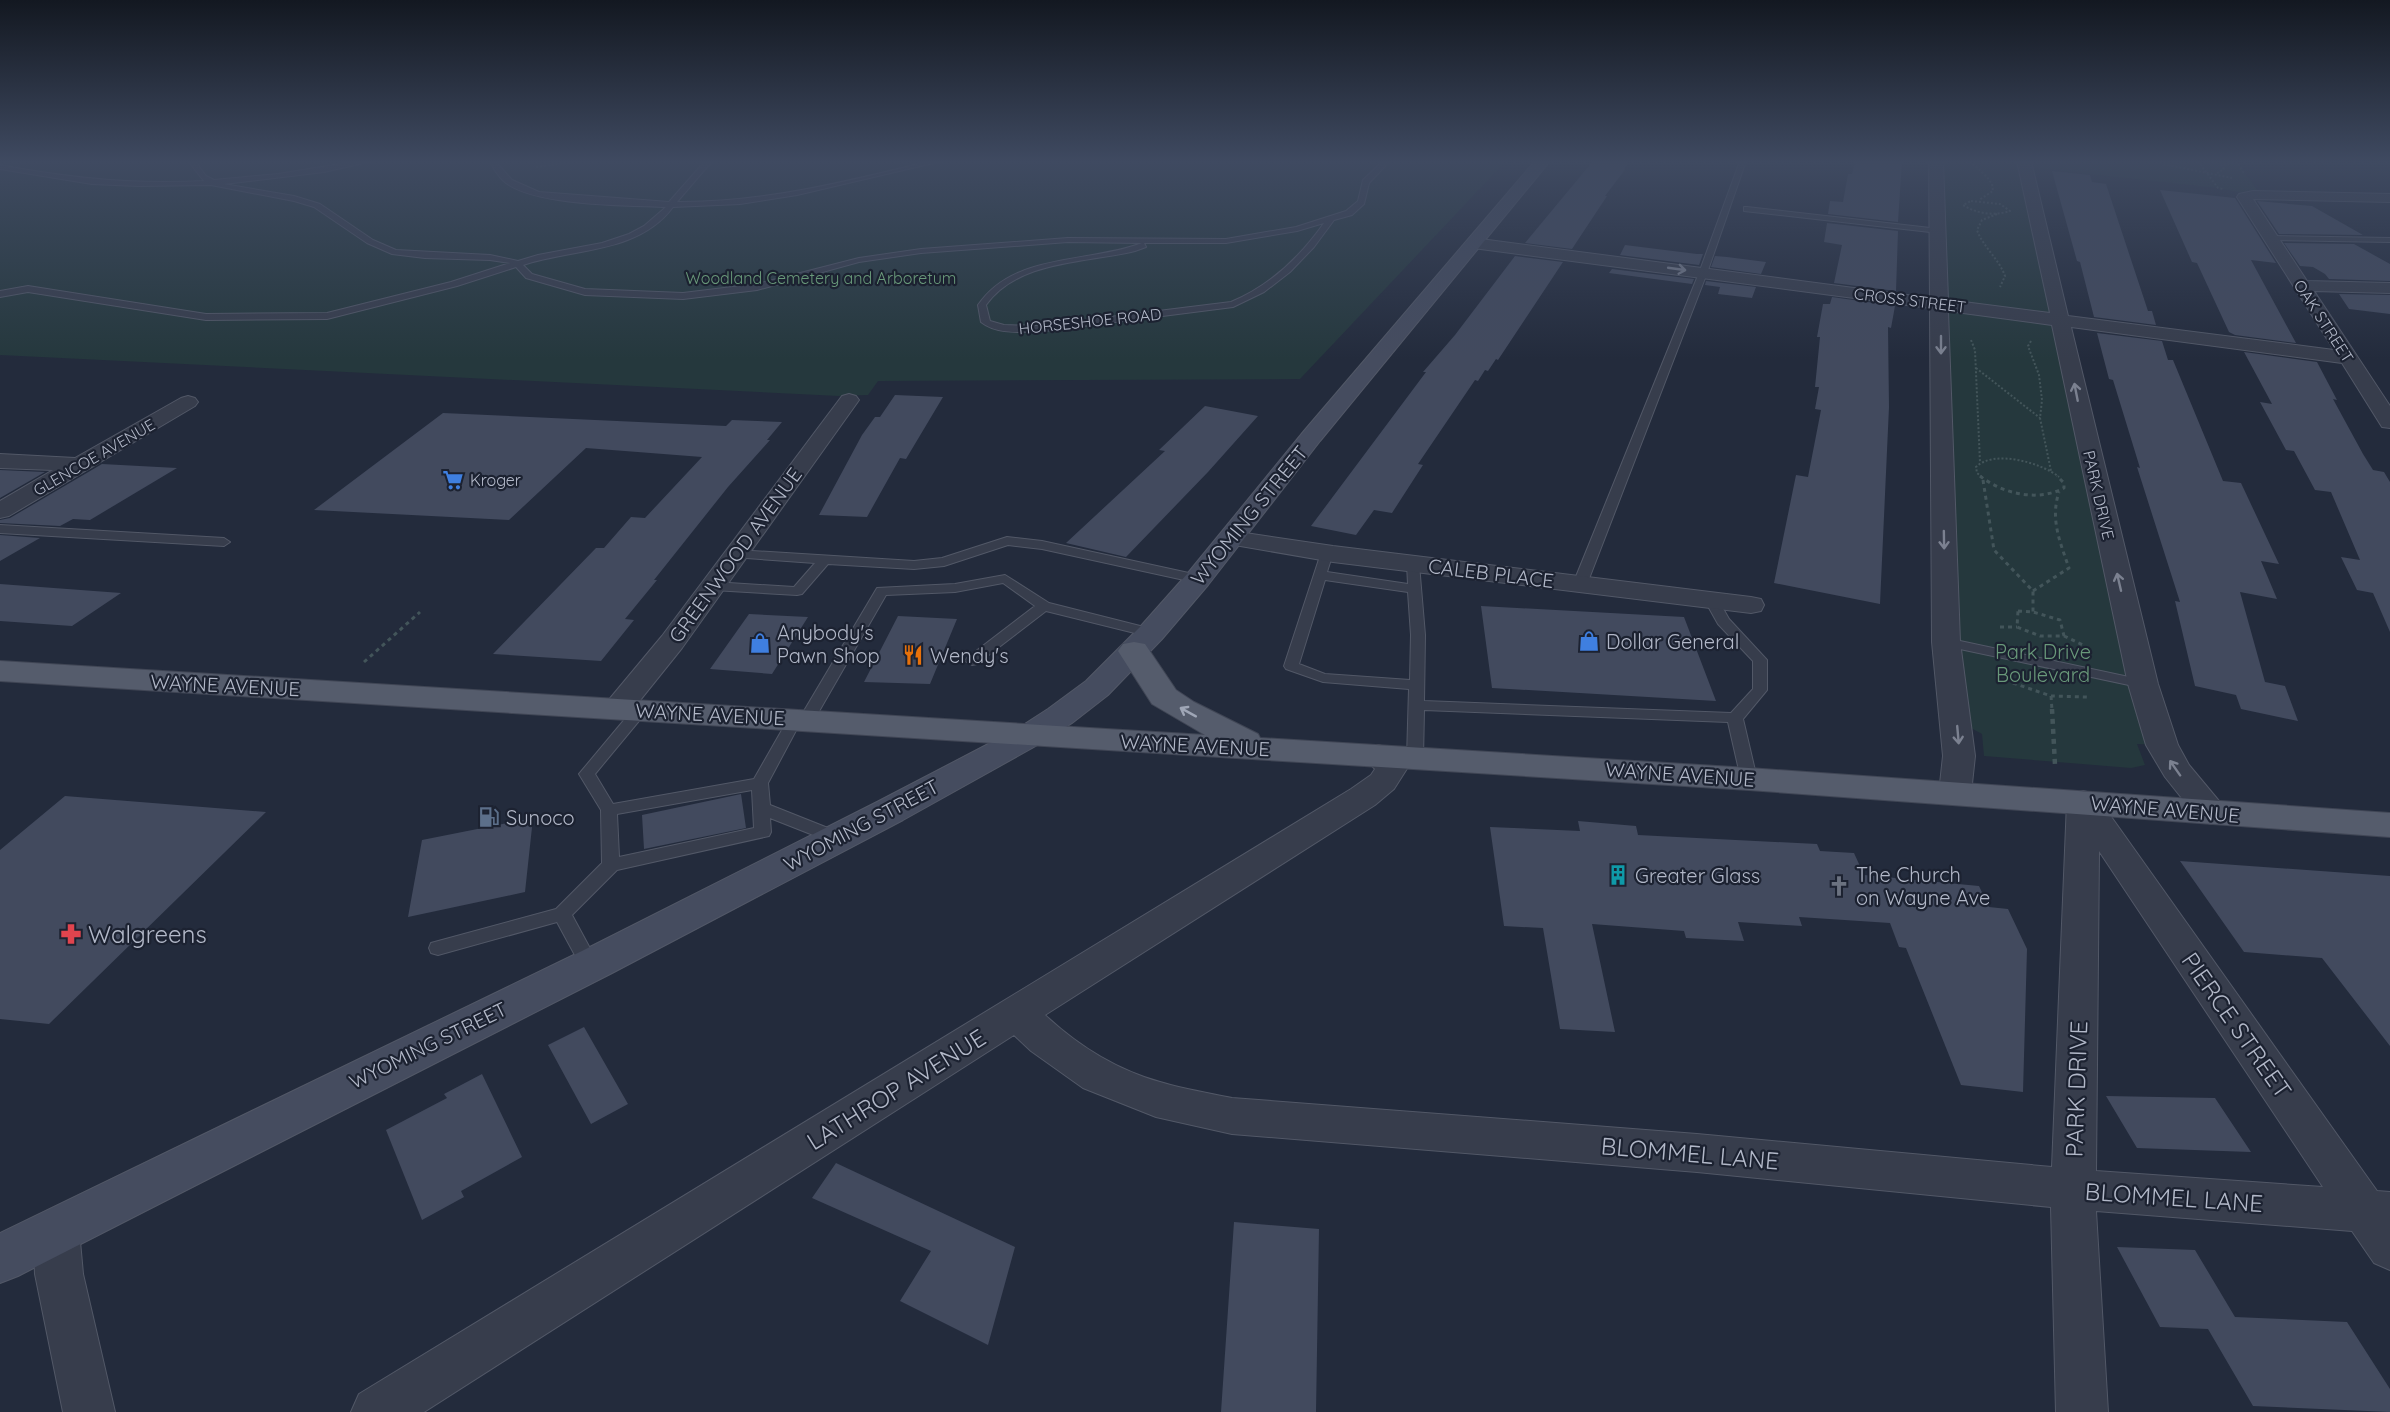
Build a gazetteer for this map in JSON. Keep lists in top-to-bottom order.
{
  "streets": {
    "main road": ["WAYNE AVENUE"],
    "street": [
      "CROSS STREET",
      "OAK STREET",
      "GLENCOE AVENUE",
      "PARK DRIVE",
      "WYOMING STREET",
      "GREENWOOD AVENUE",
      "CALEB PLACE",
      "PIERCE STREET",
      "LATHROP AVENUE",
      "BLOMMEL LANE"
    ],
    "lane": ["HORSESHOE ROAD"]
  },
  "crossings": [
    ["CROSS STREET", "OAK STREET"],
    ["CROSS STREET", "PARK DRIVE"],
    ["CROSS STREET", "WYOMING STREET"],
    ["PARK DRIVE", "WAYNE AVENUE"],
    ["PARK DRIVE", "PIERCE STREET"],
    ["PARK DRIVE", "BLOMMEL LANE"],
    ["WYOMING STREET", "CALEB PLACE"],
    ["WYOMING STREET", "WAYNE AVENUE"],
    ["GREENWOOD AVENUE", "WAYNE AVENUE"],
    ["WAYNE AVENUE", "PIERCE STREET"],
    ["WAYNE AVENUE", "LATHROP AVENUE"],
    ["PIERCE STREET", "BLOMMEL LANE"],
    ["LATHROP AVENUE", "BLOMMEL LANE"]
  ],
  "parks": ["Woodland Cemetery and Arboretum", "Park Drive Boulevard"],
  "places": {
    "supermarket": ["Kroger"],
    "shop": ["Dollar General", "Anybody's Pawn Shop"],
    "restaurant": ["Wendy's"],
    "fuel station": ["Sunoco"],
    "building": ["Greater Glass"],
    "church": ["The Church on Wayne Ave"],
    "pharmacy": ["Walgreens"]
  }
}
